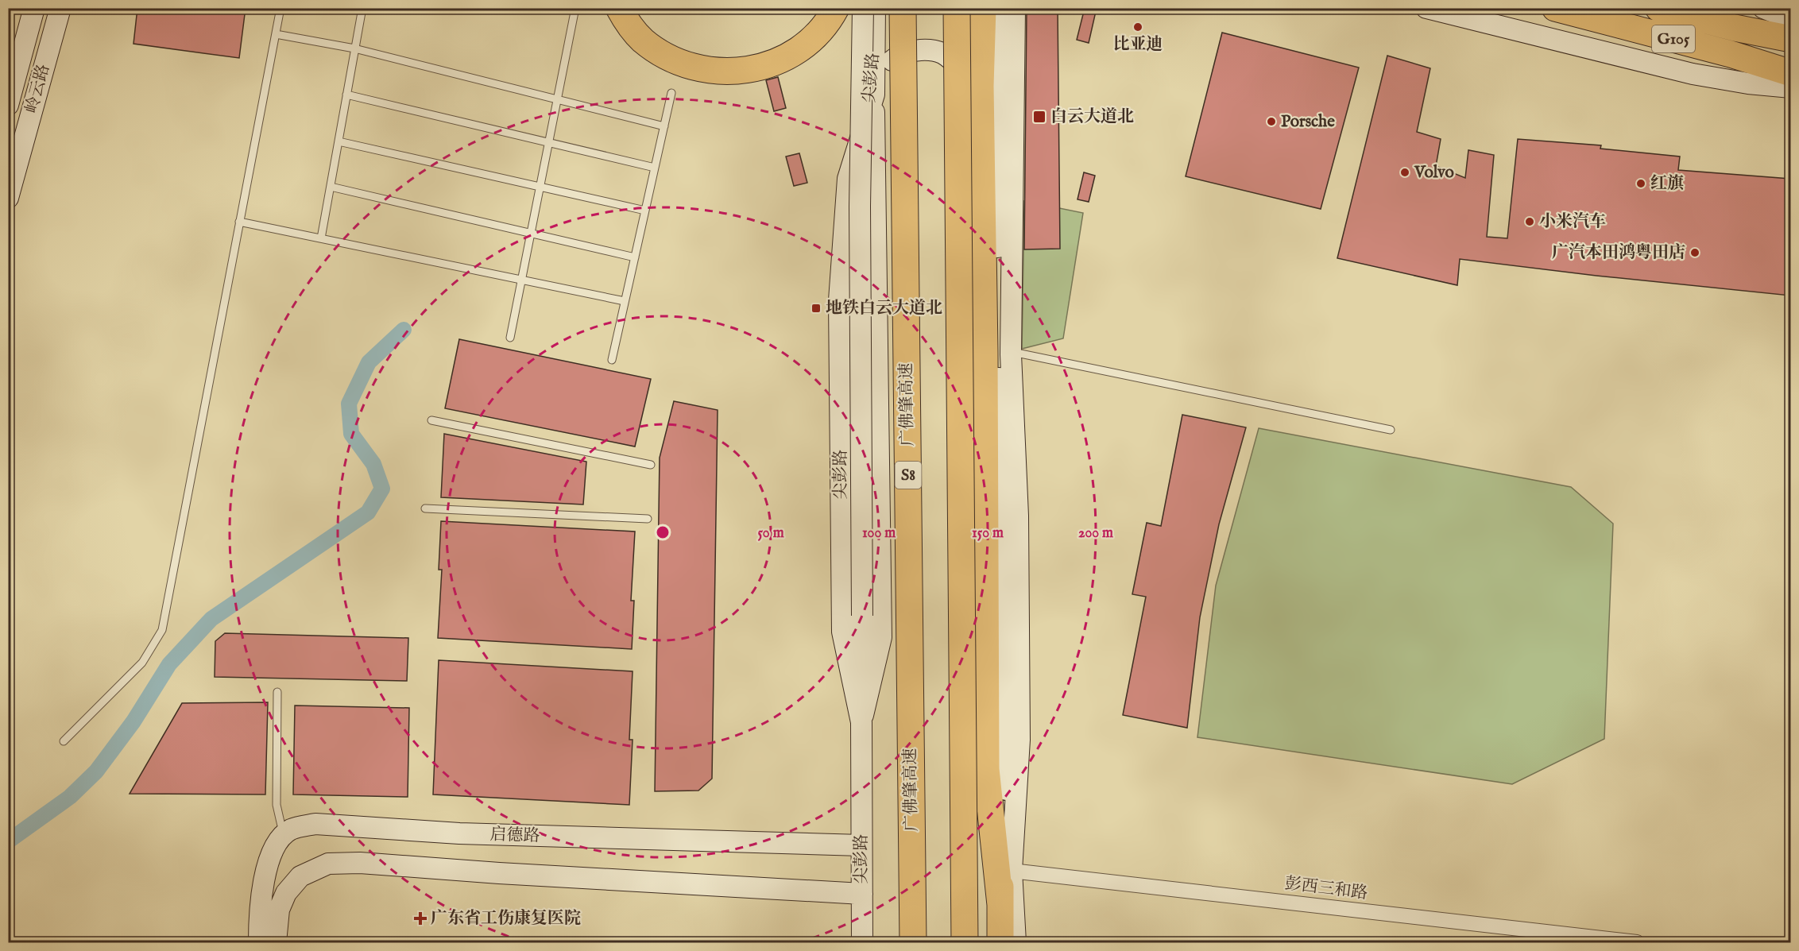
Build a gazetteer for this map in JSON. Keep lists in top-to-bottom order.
{
  "streets": {
    "highway": ["G105", "广佛肇高速", "S8"],
    "street": [
      "尖彭路",
      "岭云路",
      "启德路",
      "彭西三和路"
    ]
  },
  "crossings": [
    ["尖彭路", "启德路"]
  ],
  "places": {
    "other": [
      "比亚迪",
      "Porsche",
      "Volvo",
      "红旗",
      "小米汽车",
      "广汽本田鸿粤田店"
    ],
    "transit": ["白云大道北", "地铁白云大道北"],
    "health": ["广东省工伤康复医院"]
  },
  "rings": [
    "50 m",
    "100 m",
    "150 m",
    "200 m"
  ]
}
